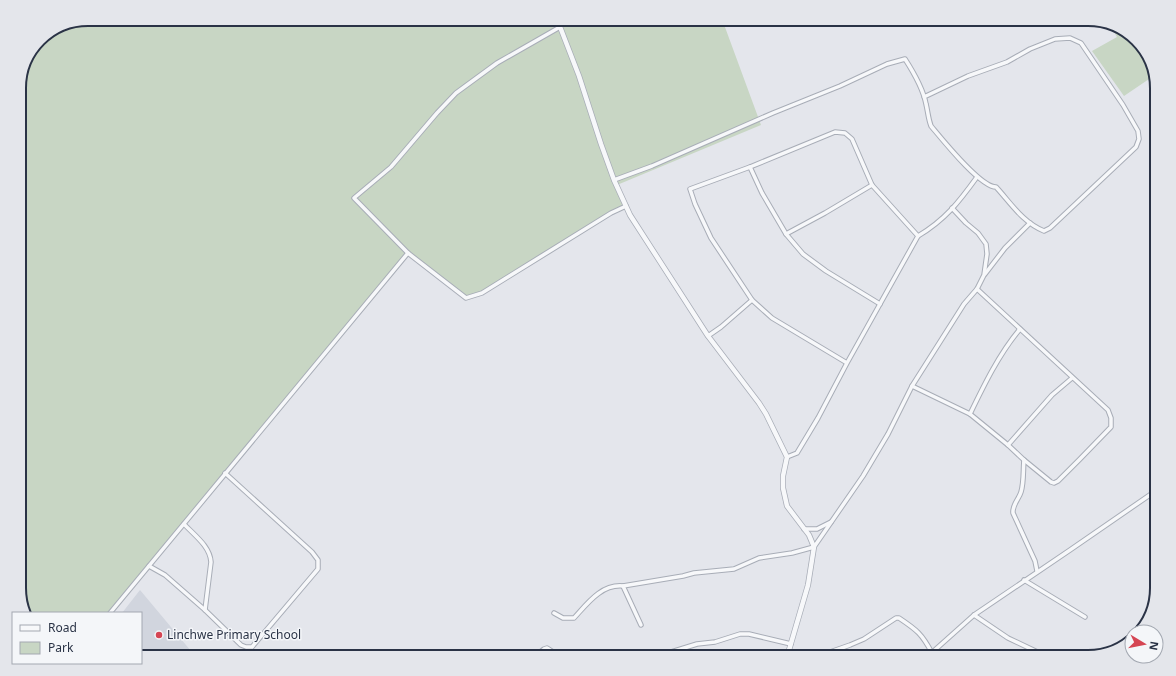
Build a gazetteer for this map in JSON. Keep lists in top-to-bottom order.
{
  "places": ["Linchwe Primary School"],
  "legend": ["Road", "Park"],
  "north": "right"
}
